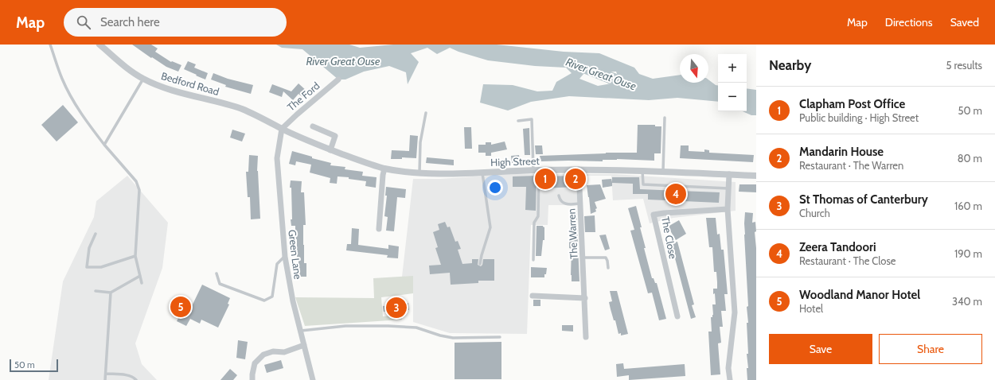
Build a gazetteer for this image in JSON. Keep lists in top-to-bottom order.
{
  "streets": {
    "street": [
      "Bedford Road",
      "The Ford",
      "High Street",
      "The Warren",
      "The Close",
      "Green Lane"
    ]
  },
  "crossings": [
    ["Bedford Road", "The Ford"],
    ["Bedford Road", "High Street"],
    ["Bedford Road", "Green Lane"],
    ["The Ford", "High Street"],
    ["The Ford", "Green Lane"],
    ["High Street", "The Warren"],
    ["High Street", "Green Lane"]
  ],
  "water": ["River Great Ouse"],
  "scale_bar": "50 m",
  "north": "bottom",
  "page": {
    "header": "Map",
    "search": "Search here",
    "nav": ["Map", "Directions", "Saved"],
    "heading": ["Nearby", "5 results"],
    "map_buttons": ["+", "−"],
    "list": [
      {
        "mark": "1",
        "name": "Clapham Post Office",
        "note": "Public building · High Street",
        "value": "50 m"
      },
      {
        "mark": "2",
        "name": "Mandarin House",
        "note": "Restaurant · The Warren",
        "value": "80 m"
      },
      {
        "mark": "3",
        "name": "St Thomas of Canterbury",
        "note": "Church",
        "value": "160 m"
      },
      {
        "mark": "4",
        "name": "Zeera Tandoori",
        "note": "Restaurant · The Close",
        "value": "190 m"
      },
      {
        "mark": "5",
        "name": "Woodland Manor Hotel",
        "note": "Hotel",
        "value": "340 m"
      }
    ],
    "pins": [
      "1",
      "2",
      "4",
      "5",
      "3"
    ],
    "buttons": ["Save", "Share"],
    "scale": "50 m"
  }
}
